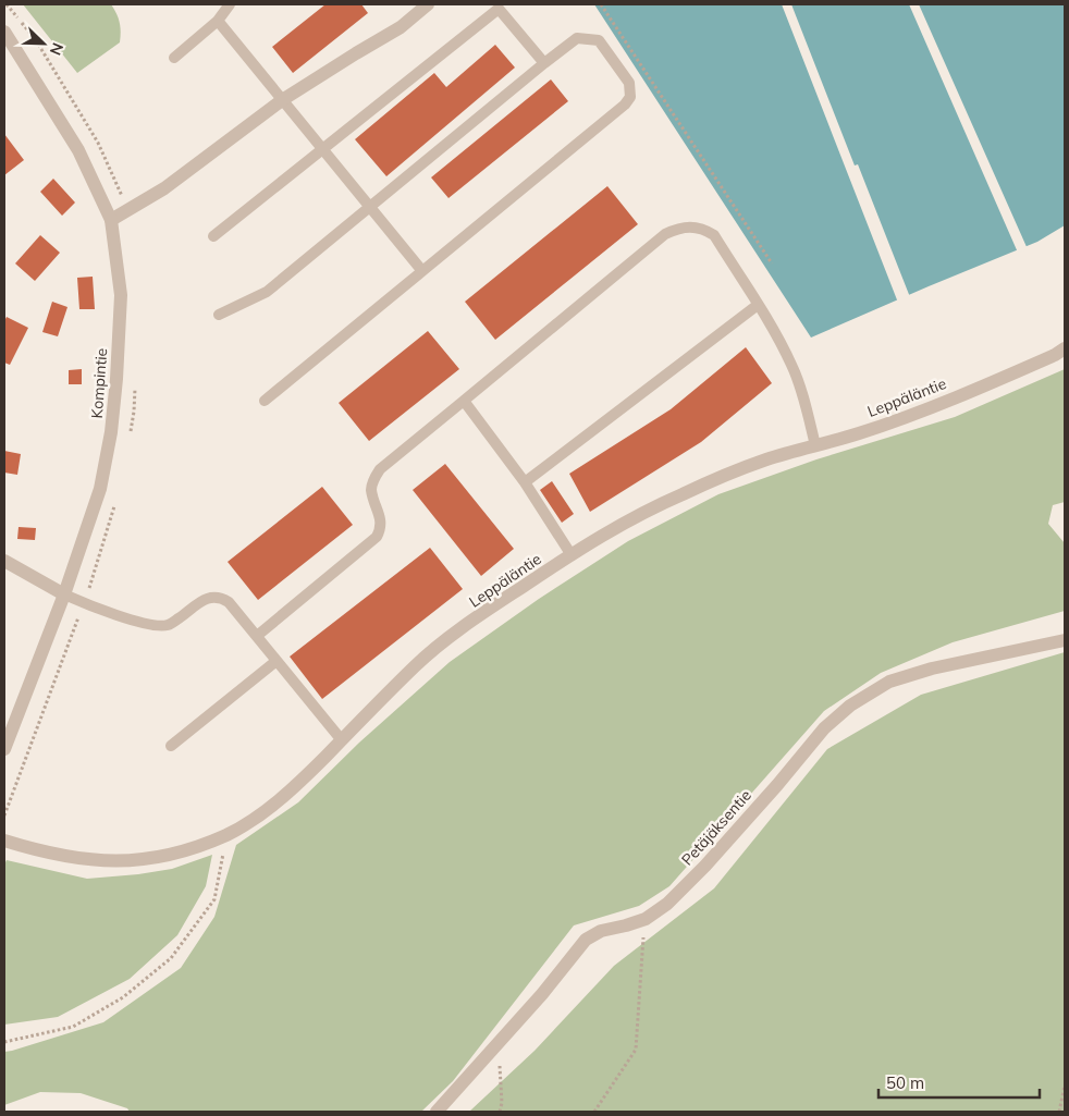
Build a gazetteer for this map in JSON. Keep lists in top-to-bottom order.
{
  "streets": {
    "street": ["Kompintie", "Leppäläntie", "Petäjäksentie"]
  },
  "scale_bar": "50 m",
  "north": "bottom right"
}
